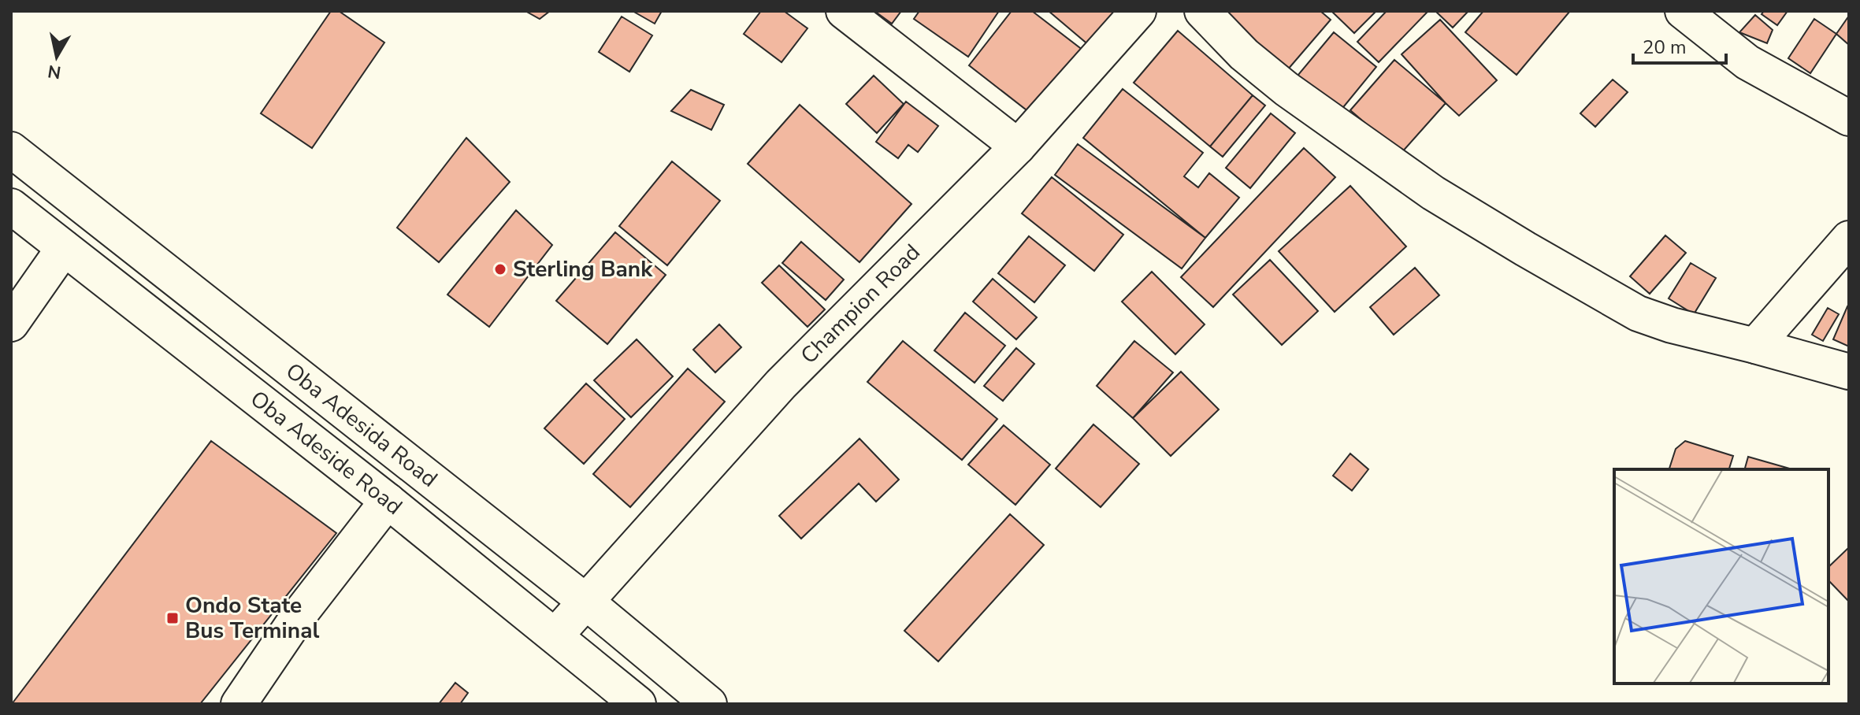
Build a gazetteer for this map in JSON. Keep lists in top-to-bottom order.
{
  "streets": {
    "street": ["Champion Road", "Oba Adesida Road", "Oba Adeside Road"]
  },
  "crossings": [
    ["Champion Road", "Oba Adesida Road"],
    ["Champion Road", "Oba Adeside Road"]
  ],
  "places": {
    "other": ["Sterling Bank"],
    "transit": ["Ondo State Bus Terminal"]
  },
  "scale_bar": "20 m",
  "north": "bottom"
}
